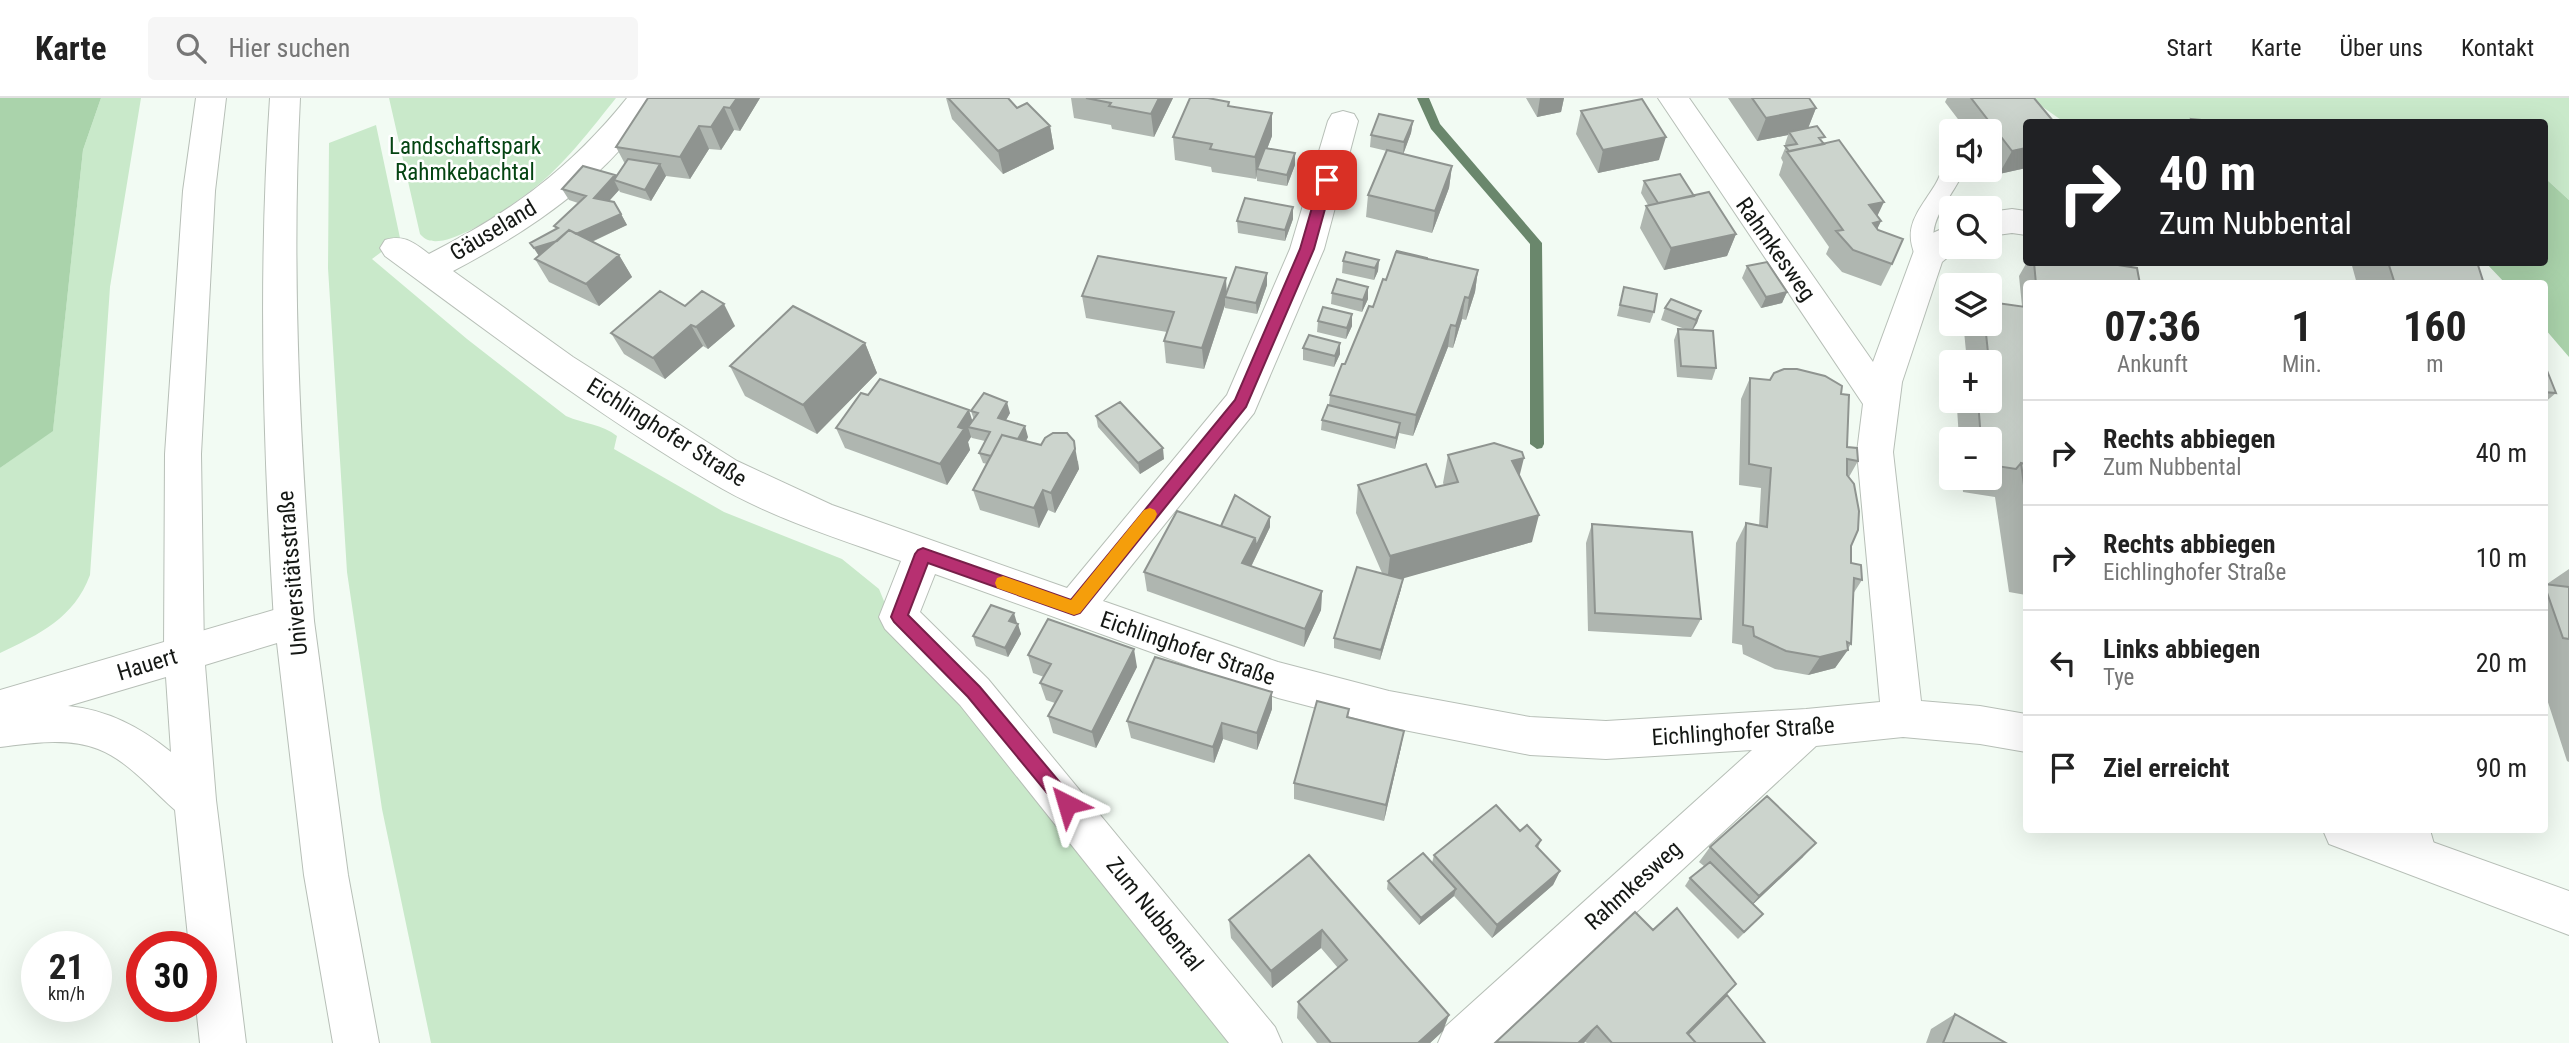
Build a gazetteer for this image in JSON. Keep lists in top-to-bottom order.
{
  "streets": {
    "street": [
      "Gäuseland",
      "Rahmkesweg",
      "Eichlinghofer Straße",
      "Universitätsstraße",
      "Hauert",
      "Zum Nubbental"
    ]
  },
  "crossings": [
    ["Gäuseland", "Eichlinghofer Straße"],
    ["Rahmkesweg", "Eichlinghofer Straße"],
    ["Eichlinghofer Straße", "Zum Nubbental"],
    ["Universitätsstraße", "Hauert"]
  ],
  "parks": ["Landschaftspark Rahmkebachtal"],
  "page": {
    "header": "Karte",
    "search": "Hier suchen",
    "nav": [
      "Start",
      "Karte",
      "Über uns",
      "Kontakt"
    ],
    "map_buttons": ["+", "−"],
    "turn": ["40 m", "Zum Nubbental"],
    "eta": [
      "07:36",
      "Ankunft",
      "1",
      "Min.",
      "160",
      "m"
    ],
    "list": [
      {
        "name": "Rechts abbiegen",
        "note": "Zum Nubbental",
        "value": "40 m"
      },
      {
        "name": "Rechts abbiegen",
        "note": "Eichlinghofer Straße",
        "value": "10 m"
      },
      {
        "name": "Links abbiegen",
        "note": "Tye",
        "value": "20 m"
      },
      {
        "name": "Ziel erreicht",
        "value": "90 m"
      }
    ],
    "speed": "21 km/h",
    "limit": "30"
  }
}
